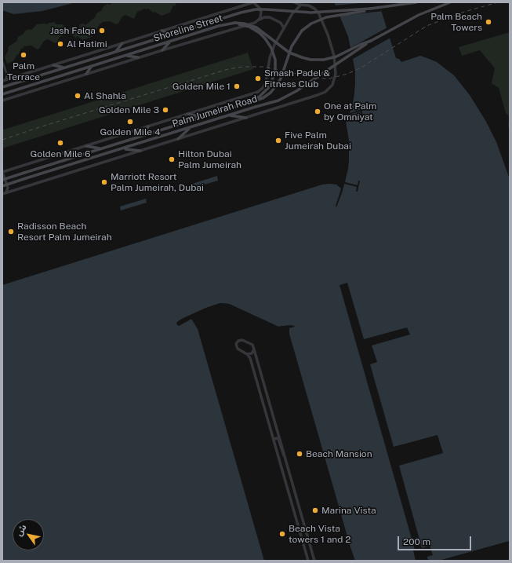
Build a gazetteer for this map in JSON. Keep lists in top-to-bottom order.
{
  "streets": {
    "main road": ["Shoreline Street", "Palm Jumeirah Road"]
  },
  "crossings": [
    ["Shoreline Street", "Palm Jumeirah Road"]
  ],
  "places": [
    "Palm Beach Towers",
    "Jash Falqa",
    "Al Hatimi",
    "Palm Terrace",
    "Smash Padel & Fitness Club",
    "Golden Mile 1",
    "Al Shahla",
    "Golden Mile 3",
    "One at Palm by Omniyat",
    "Golden Mile 4",
    "Five Palm Jumeirah Dubai",
    "Golden Mile 6",
    "Hilton Dubai Palm Jumeirah",
    "Marriott Resort Palm Jumeirah, Dubai",
    "Radisson Beach Resort Palm Jumeirah",
    "Beach Mansion",
    "Marina Vista",
    "Beach Vista towers 1 and 2"
  ],
  "scale_bar": "200 m",
  "north": "top left"
}
